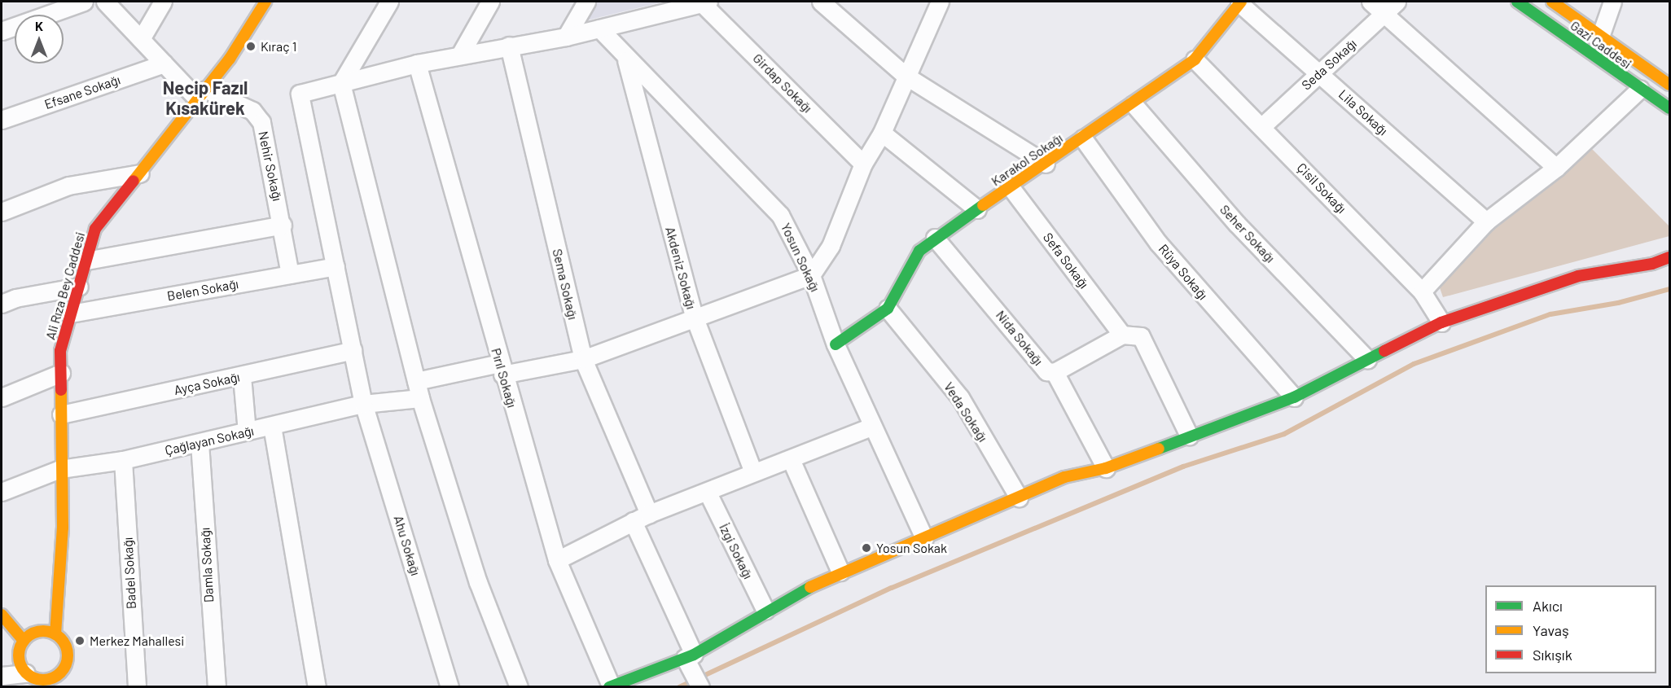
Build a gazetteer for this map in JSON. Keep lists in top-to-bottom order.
{
  "streets": {
    "street": [
      "Gazi Caddesi",
      "Seda Sokağı",
      "Girdap Sokağı",
      "Efsane Sokağı",
      "Lila Sokağı",
      "Karakol Sokağı",
      "Nehir Sokağı",
      "Çisil Sokağı",
      "Seher Sokağı",
      "Yosun Sokağı",
      "Sefa Sokağı",
      "Akdeniz Sokağı",
      "Rüya Sokağı",
      "Sema Sokağı",
      "Ali Rıza Bey Caddesi",
      "Belen Sokağı",
      "Nida Sokağı",
      "Pırıl Sokağı",
      "Ayça Sokağı",
      "Veda Sokağı",
      "Çağlayan Sokağı",
      "Ahu Sokağı",
      "İzgi Sokağı",
      "Damla Sokağı",
      "Badel Sokağı"
    ]
  },
  "crossings": [
    ["Seda Sokağı", "Lila Sokağı"],
    ["Seda Sokağı", "Çisil Sokağı"],
    ["Lila Sokağı", "Karakol Sokağı"],
    ["Karakol Sokağı", "Çisil Sokağı"],
    ["Karakol Sokağı", "Seher Sokağı"],
    ["Karakol Sokağı", "Yosun Sokağı"],
    ["Karakol Sokağı", "Sefa Sokağı"],
    ["Karakol Sokağı", "Rüya Sokağı"],
    ["Karakol Sokağı", "Nida Sokağı"],
    ["Karakol Sokağı", "Veda Sokağı"],
    ["Nehir Sokağı", "Ali Rıza Bey Caddesi"],
    ["Nehir Sokağı", "Belen Sokağı"],
    ["Yosun Sokağı", "Akdeniz Sokağı"],
    ["Yosun Sokağı", "Çağlayan Sokağı"],
    ["Akdeniz Sokağı", "Çağlayan Sokağı"],
    ["Sema Sokağı", "Çağlayan Sokağı"],
    ["Ali Rıza Bey Caddesi", "Belen Sokağı"],
    ["Ali Rıza Bey Caddesi", "Ayça Sokağı"],
    ["Ali Rıza Bey Caddesi", "Çağlayan Sokağı"],
    ["Belen Sokağı", "Ahu Sokağı"],
    ["Pırıl Sokağı", "Çağlayan Sokağı"],
    ["Ayça Sokağı", "Ahu Sokağı"],
    ["Çağlayan Sokağı", "Ahu Sokağı"],
    ["Çağlayan Sokağı", "Damla Sokağı"],
    ["Çağlayan Sokağı", "Badel Sokağı"]
  ],
  "districts": ["Necip Fazıl Kısakürek"],
  "places": ["Kıraç 1", "Yosun Sokak", "Merkez Mahallesi"],
  "legend": ["Akıcı", "Yavaş", "Sıkışık"],
  "north": "top"
}
